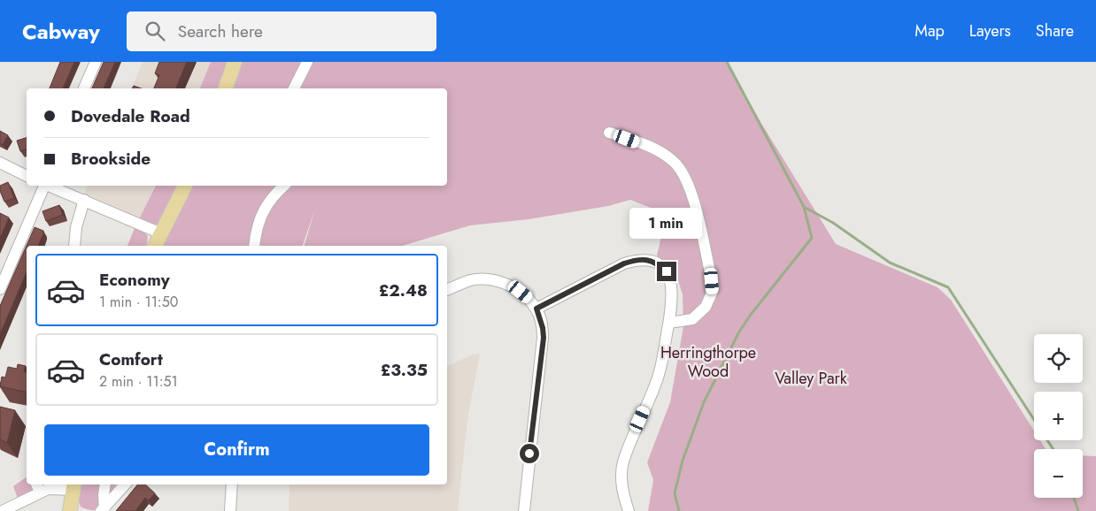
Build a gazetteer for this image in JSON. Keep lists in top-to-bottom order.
{
  "parks": ["Herringthorpe Wood", "Valley Park"],
  "page": {
    "header": "Cabway",
    "search": "Search here",
    "nav": ["Map", "Layers", "Share"],
    "banner": ["Dovedale Road", "Brookside"],
    "bubble": "1 min",
    "list": [
      {
        "name": "Economy",
        "note": "1 min · 11:50",
        "value": "£2.48"
      },
      {
        "name": "Comfort",
        "note": "2 min · 11:51",
        "value": "£3.35"
      }
    ],
    "map_buttons": ["+", "−"],
    "buttons": "Confirm"
  }
}
